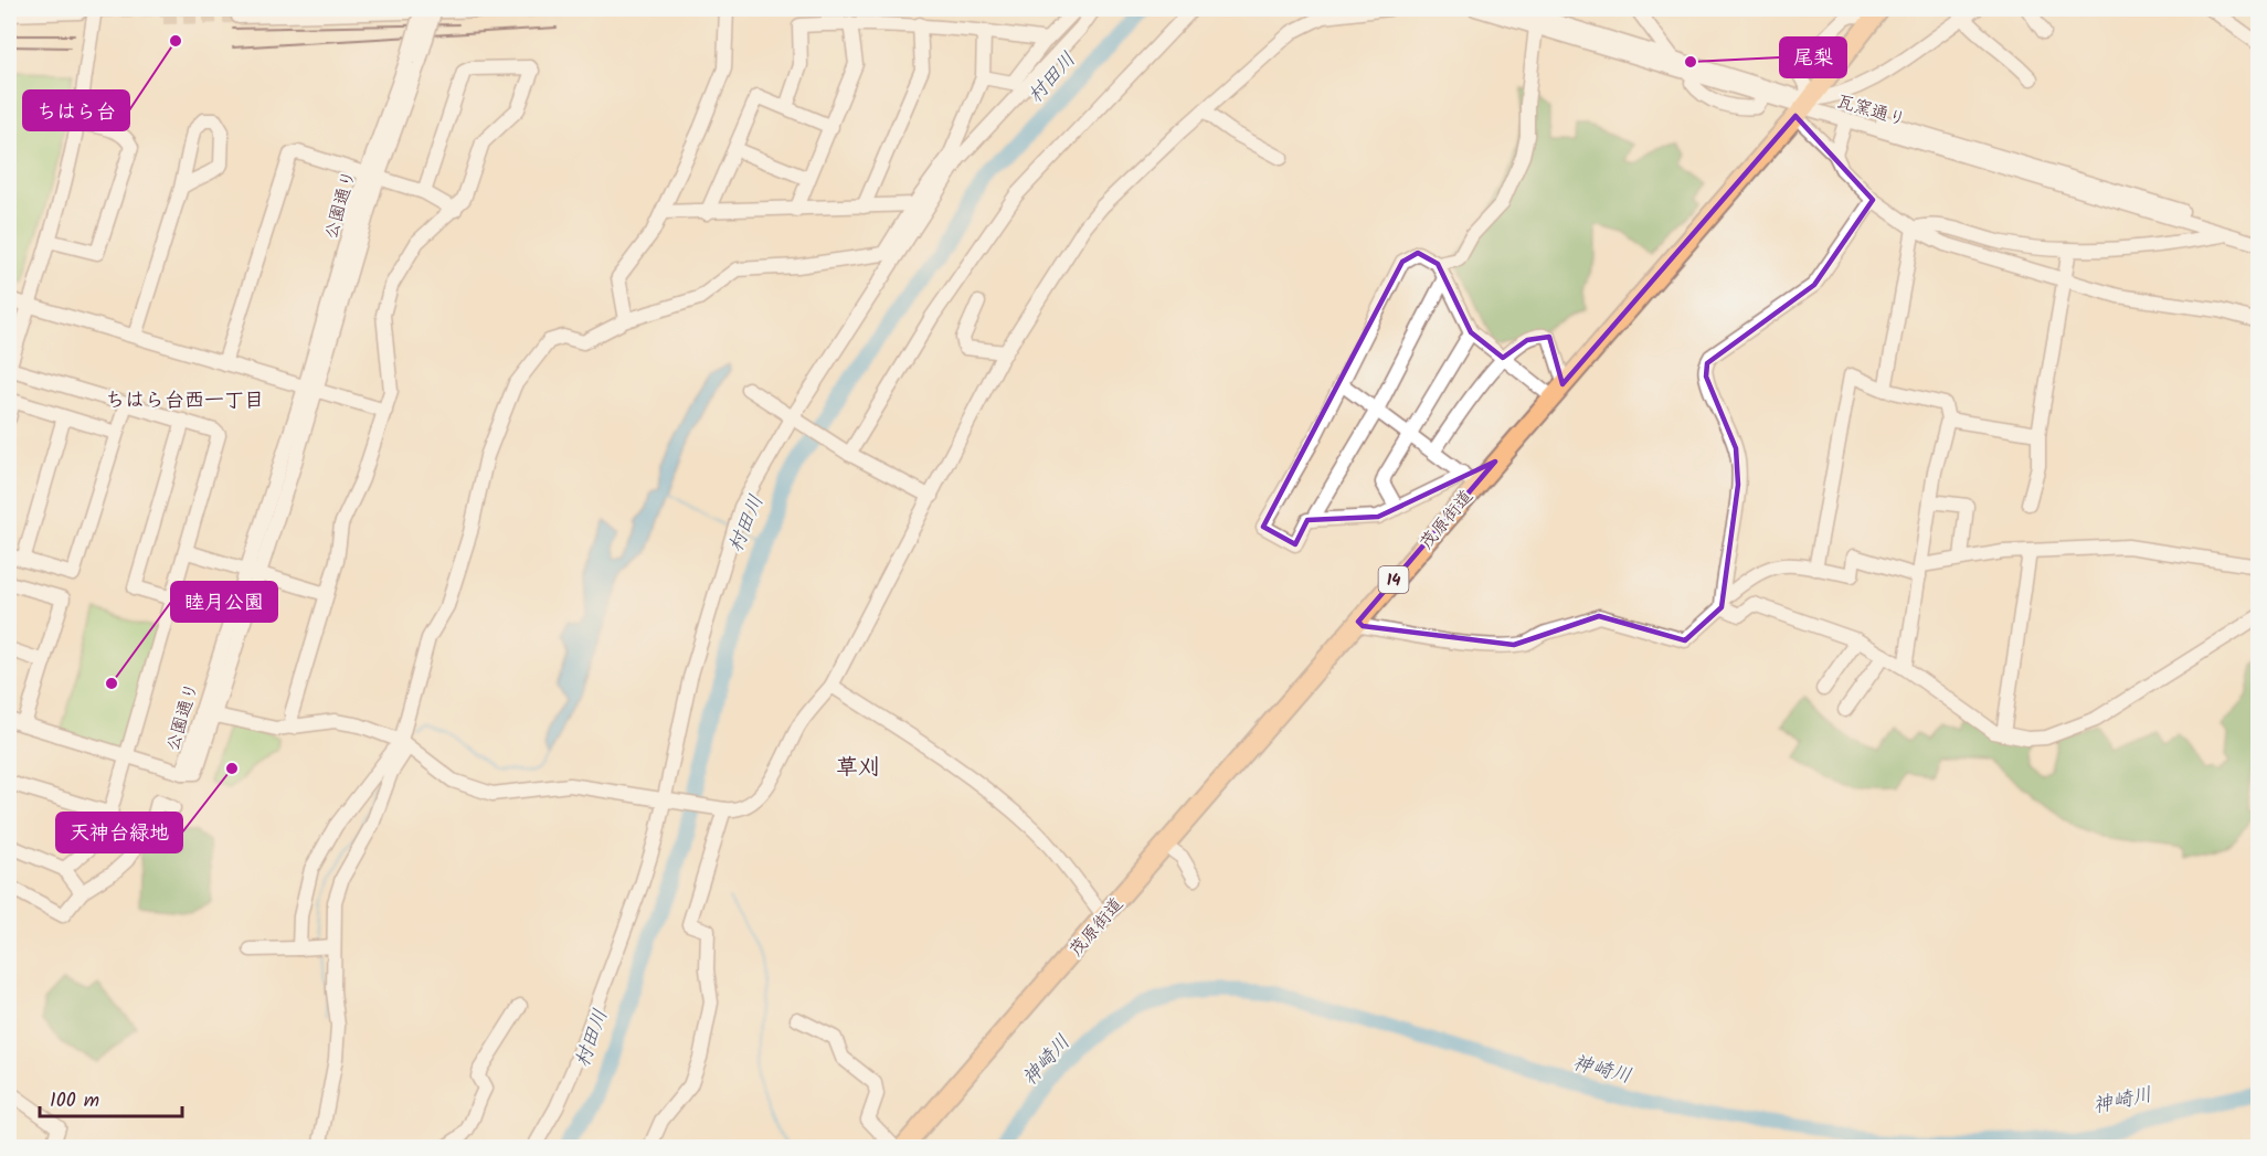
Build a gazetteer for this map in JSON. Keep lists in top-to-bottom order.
{
  "streets": {
    "main road": ["茂原街道", "14"],
    "street": ["瓦窯通り", "公園通り"]
  },
  "crossings": [
    ["瓦窯通り", "茂原街道"]
  ],
  "districts": ["ちはら台西一丁目", "草刈"],
  "water": ["村田川", "神崎川"],
  "places": [
    "ちはら台",
    "尾梨",
    "睦月公園",
    "天神台緑地"
  ],
  "scale_bar": "100 m"
}
